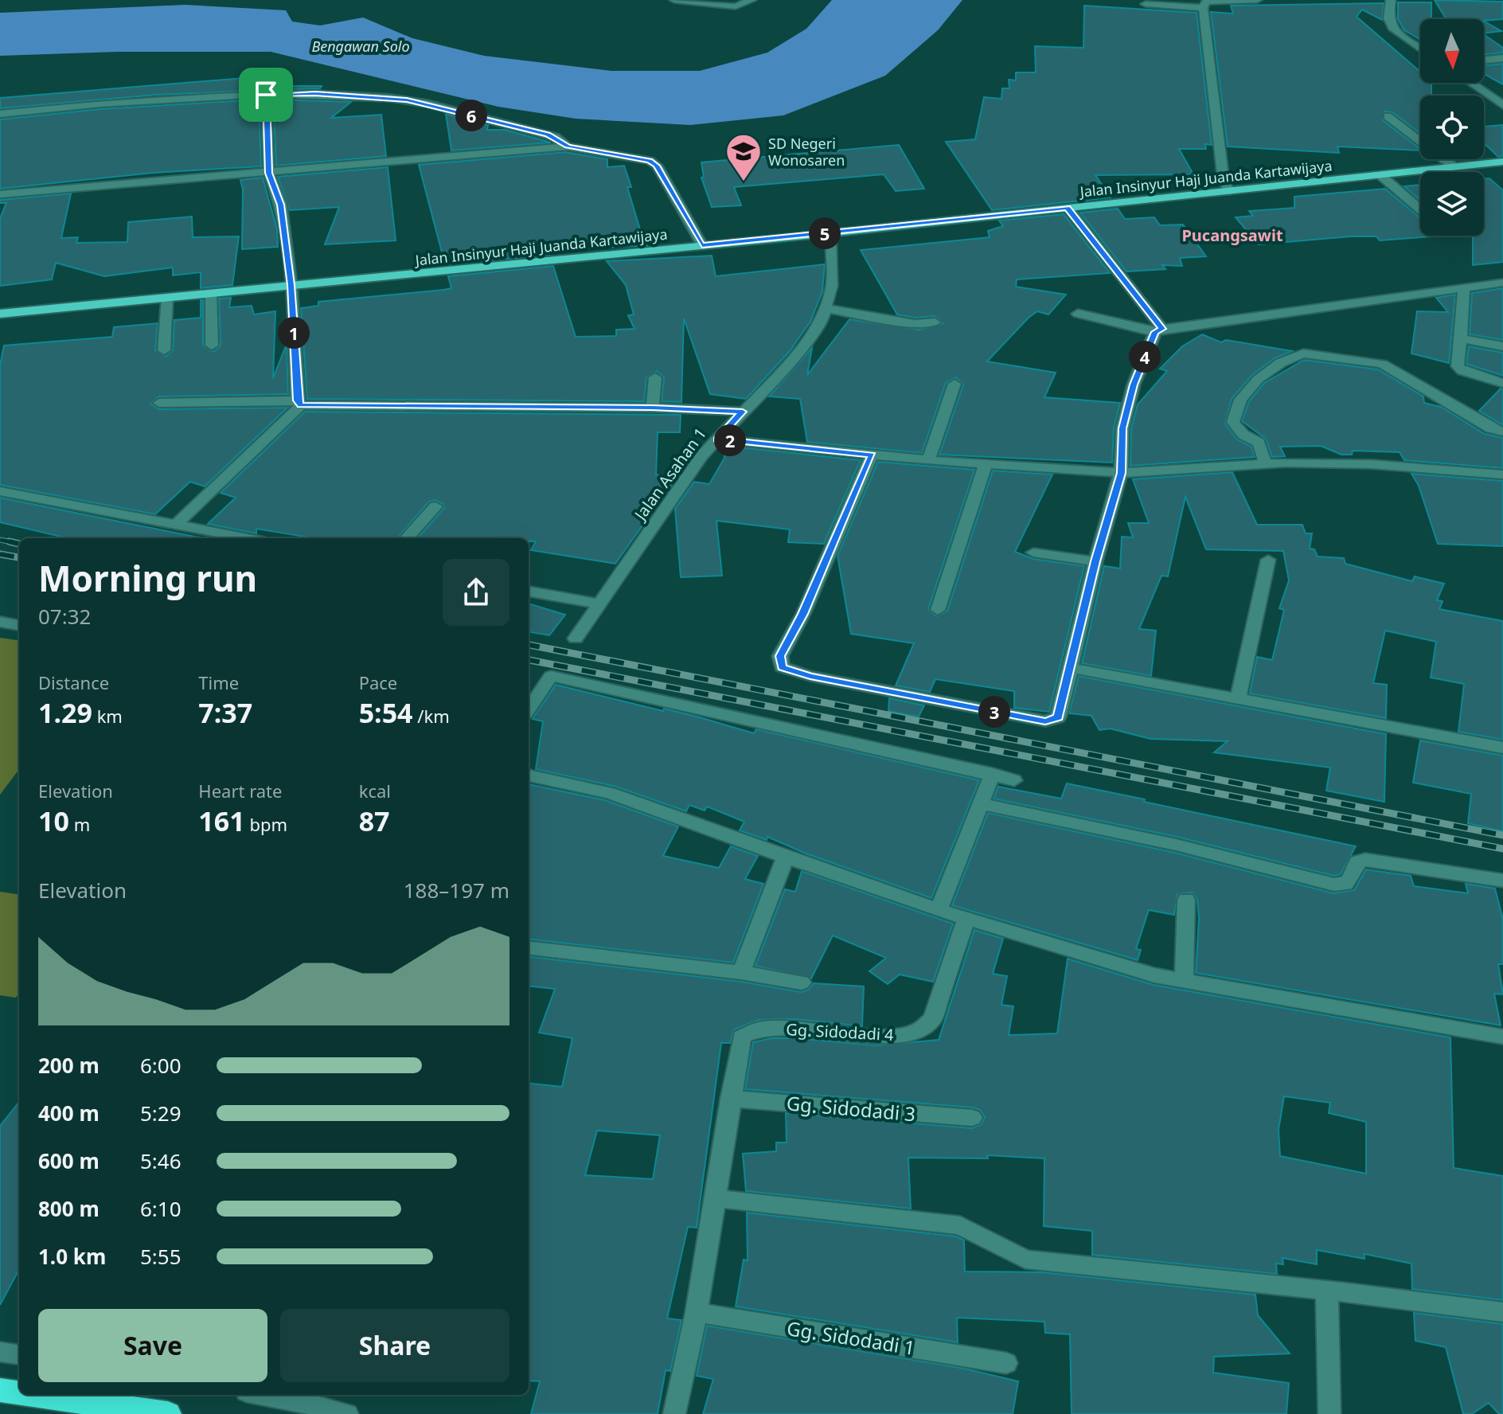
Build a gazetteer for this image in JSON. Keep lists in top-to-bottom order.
{
  "streets": {
    "main road": ["Jalan Insinyur Haji Juanda Kartawijaya"],
    "street": [
      "Jalan Asahan 1",
      "Gg. Sidodadi 4",
      "Gg. Sidodadi 3",
      "Gg. Sidodadi 1"
    ]
  },
  "crossings": [
    ["Jalan Insinyur Haji Juanda Kartawijaya", "Jalan Asahan 1"],
    ["Gg. Sidodadi 4", "Gg. Sidodadi 3"]
  ],
  "districts": ["Pucangsawit"],
  "water": ["Bengawan Solo"],
  "places": {
    "school or university": ["SD Negeri Wonosaren"]
  },
  "north": "bottom",
  "page": {
    "pins": [
      "6",
      "5",
      "1",
      "4",
      "2",
      "3"
    ],
    "heading": ["Morning run", "07:32"],
    "stats": [
      ["Distance", "1.29 km"],
      ["Time", "7:37"],
      ["Pace", "5:54 /km"],
      ["Elevation", "10 m"],
      ["Heart rate", "161 bpm"],
      ["kcal", "87"]
    ],
    "chart": ["Elevation", "188–197 m"],
    "list": [
      {
        "name": "200 m",
        "note": "6:00"
      },
      {
        "name": "400 m",
        "note": "5:29"
      },
      {
        "name": "600 m",
        "note": "5:46"
      },
      {
        "name": "800 m",
        "note": "6:10"
      },
      {
        "name": "1.0 km",
        "note": "5:55"
      }
    ],
    "buttons": ["Save", "Share"]
  }
}
